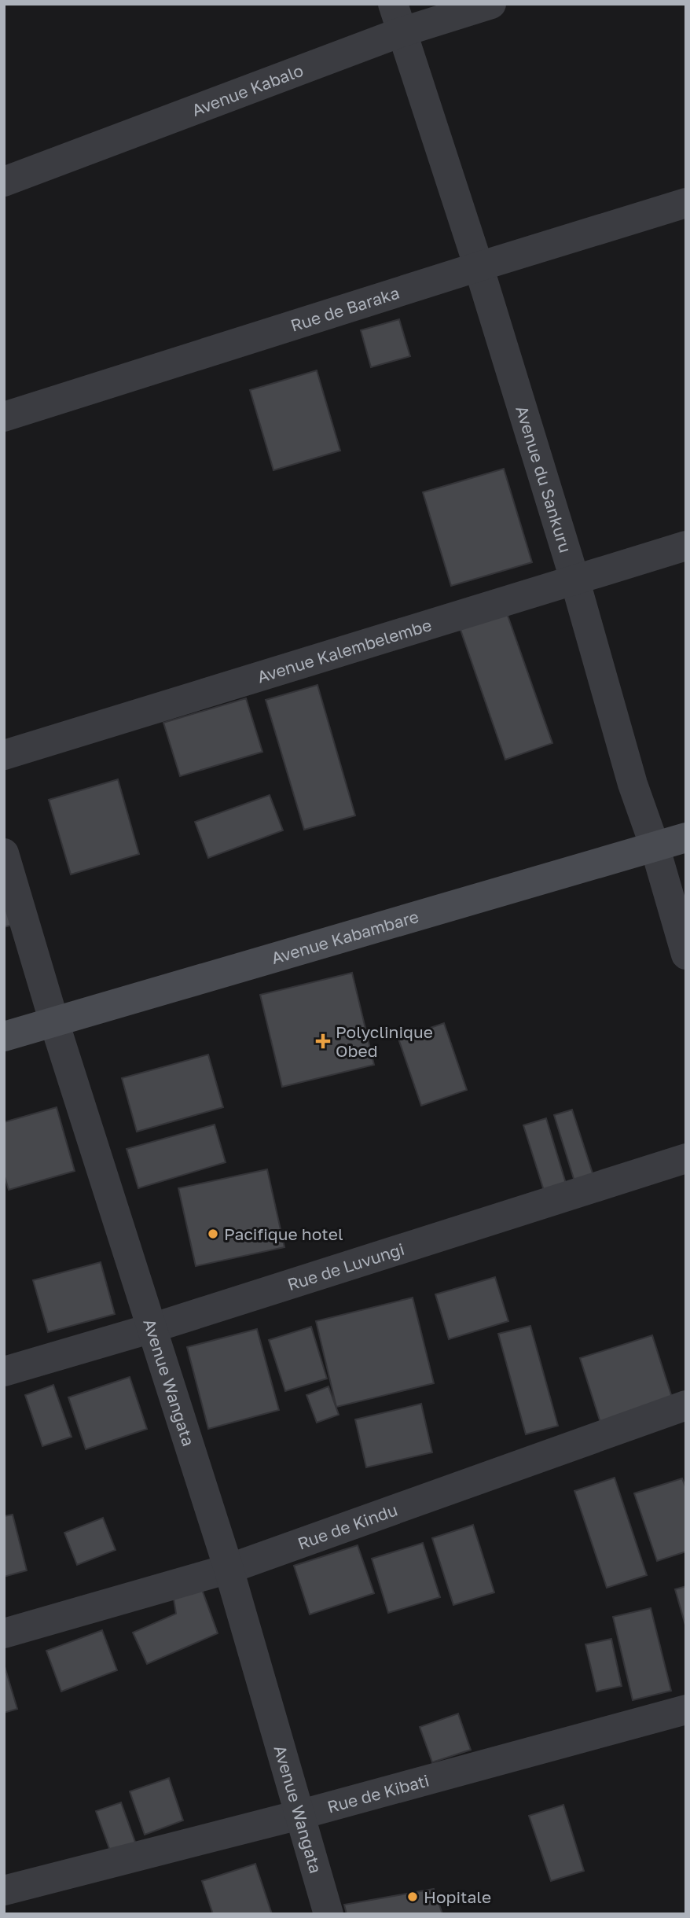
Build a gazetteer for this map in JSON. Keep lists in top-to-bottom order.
{
  "streets": {
    "main road": ["Avenue Kabambare"],
    "street": [
      "Avenue Kabalo",
      "Rue de Baraka",
      "Avenue du Sankuru",
      "Avenue Kalembelembe",
      "Rue de Luvungi",
      "Avenue Wangata",
      "Rue de Kindu",
      "Rue de Kibati"
    ]
  },
  "crossings": [
    ["Avenue Kabalo", "Avenue du Sankuru"],
    ["Rue de Baraka", "Avenue du Sankuru"],
    ["Avenue du Sankuru", "Avenue Kalembelembe"],
    ["Avenue du Sankuru", "Avenue Kabambare"],
    ["Avenue Kabambare", "Avenue Wangata"],
    ["Rue de Luvungi", "Avenue Wangata"],
    ["Avenue Wangata", "Rue de Kindu"],
    ["Avenue Wangata", "Rue de Kibati"]
  ],
  "places": {
    "health": ["Polyclinique Obed"],
    "other": ["Pacifique hotel", "Hopitale"]
  }
}
